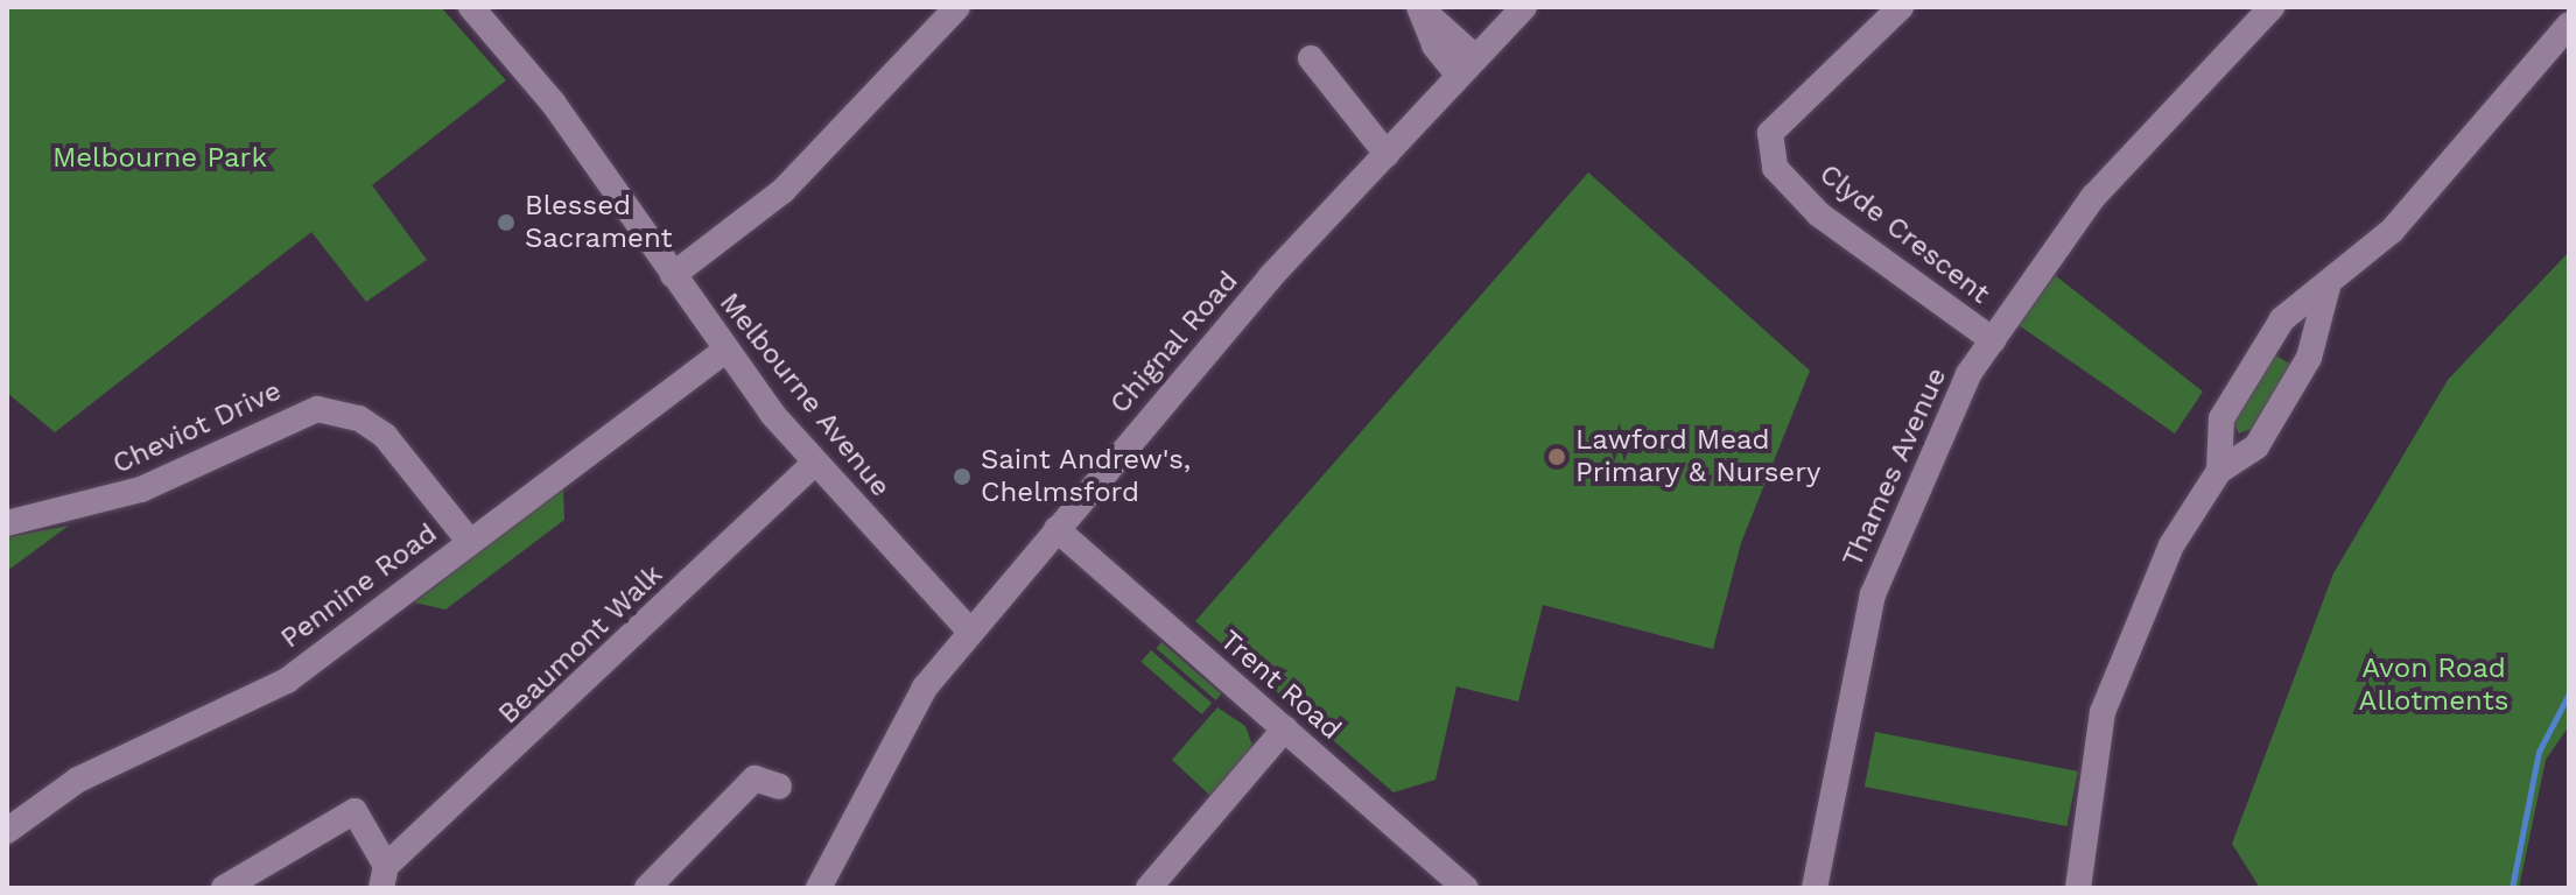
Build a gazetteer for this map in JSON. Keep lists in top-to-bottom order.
{
  "streets": {
    "street": [
      "Clyde Crescent",
      "Chignal Road",
      "Melbourne Avenue",
      "Cheviot Drive",
      "Thames Avenue",
      "Pennine Road",
      "Beaumont Walk",
      "Trent Road"
    ]
  },
  "crossings": [
    ["Clyde Crescent", "Thames Avenue"],
    ["Chignal Road", "Melbourne Avenue"],
    ["Chignal Road", "Trent Road"],
    ["Melbourne Avenue", "Pennine Road"],
    ["Melbourne Avenue", "Beaumont Walk"],
    ["Cheviot Drive", "Pennine Road"]
  ],
  "parks": ["Melbourne Park", "Avon Road Allotments"],
  "places": ["Blessed Sacrament", "Lawford Mead Primary & Nursery", "Saint Andrew's, Chelmsford"]
}
